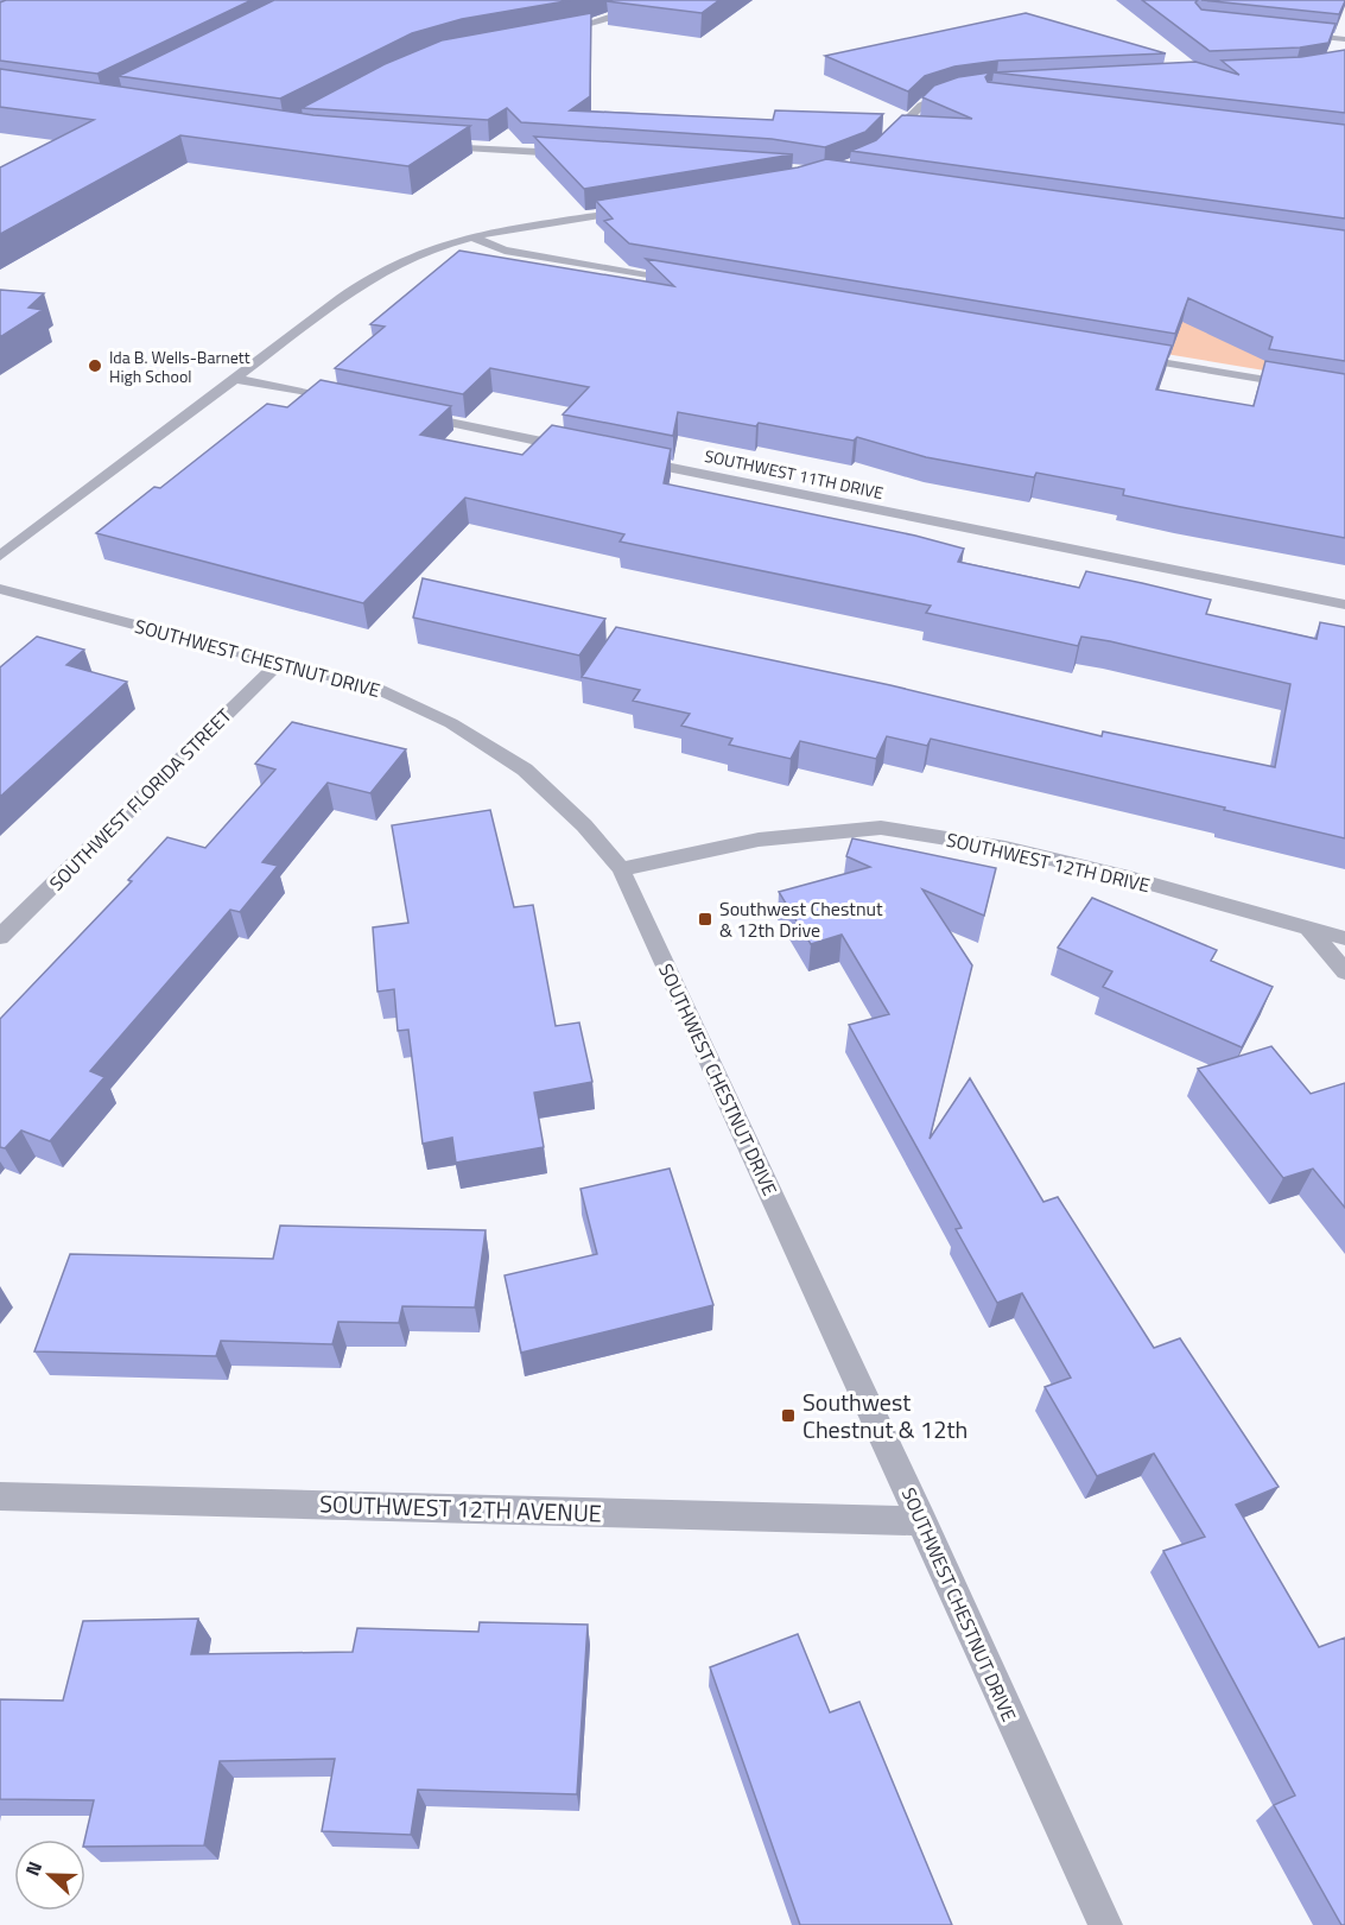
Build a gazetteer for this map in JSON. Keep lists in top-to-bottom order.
{
  "streets": {
    "street": [
      "SOUTHWEST 11TH DRIVE",
      "SOUTHWEST CHESTNUT DRIVE",
      "SOUTHWEST FLORIDA STREET",
      "SOUTHWEST 12TH DRIVE",
      "SOUTHWEST 12TH AVENUE"
    ]
  },
  "crossings": [
    ["SOUTHWEST CHESTNUT DRIVE", "SOUTHWEST FLORIDA STREET"],
    ["SOUTHWEST CHESTNUT DRIVE", "SOUTHWEST 12TH DRIVE"],
    ["SOUTHWEST CHESTNUT DRIVE", "SOUTHWEST 12TH AVENUE"]
  ],
  "places": {
    "other": ["Ida B. Wells-Barnett High School"],
    "transit": ["Southwest Chestnut & 12th Drive", "Southwest Chestnut & 12th"]
  },
  "north": "left"
}
